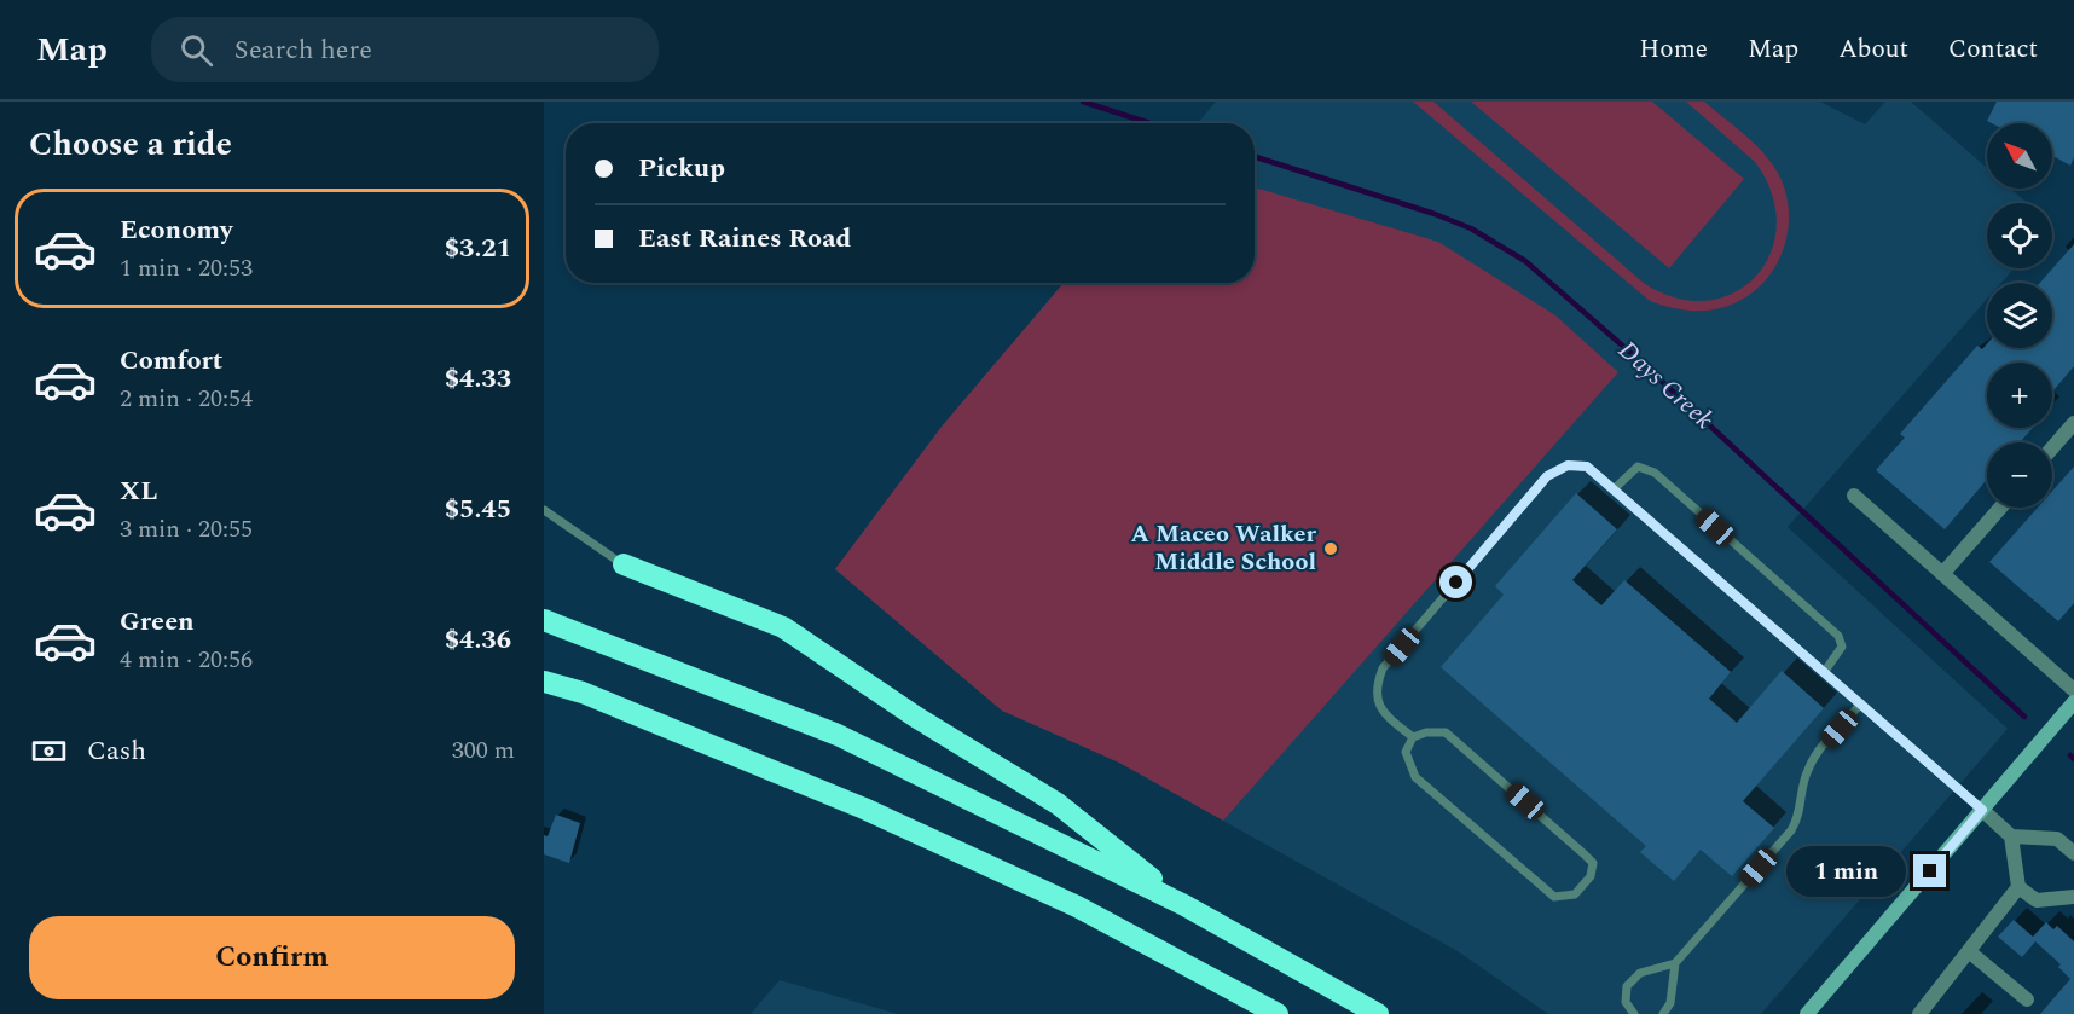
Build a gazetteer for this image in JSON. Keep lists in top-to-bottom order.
{
  "water": ["Days Creek"],
  "places": ["A Maceo Walker Middle School"],
  "north": "top left",
  "page": {
    "header": "Map",
    "search": "Search here",
    "nav": [
      "Home",
      "Map",
      "About",
      "Contact"
    ],
    "heading": "Choose a ride",
    "map_buttons": ["+", "−"],
    "banner": ["Pickup", "East Raines Road"],
    "list": [
      {
        "name": "Economy",
        "note": "1 min · 20:53",
        "value": "$3.21"
      },
      {
        "name": "Comfort",
        "note": "2 min · 20:54",
        "value": "$4.33"
      },
      {
        "name": "XL",
        "note": "3 min · 20:55",
        "value": "$5.45"
      },
      {
        "name": "Green",
        "note": "4 min · 20:56",
        "value": "$4.36"
      }
    ],
    "pay": ["Cash", "300 m"],
    "bubble": "1 min",
    "buttons": "Confirm"
  }
}
